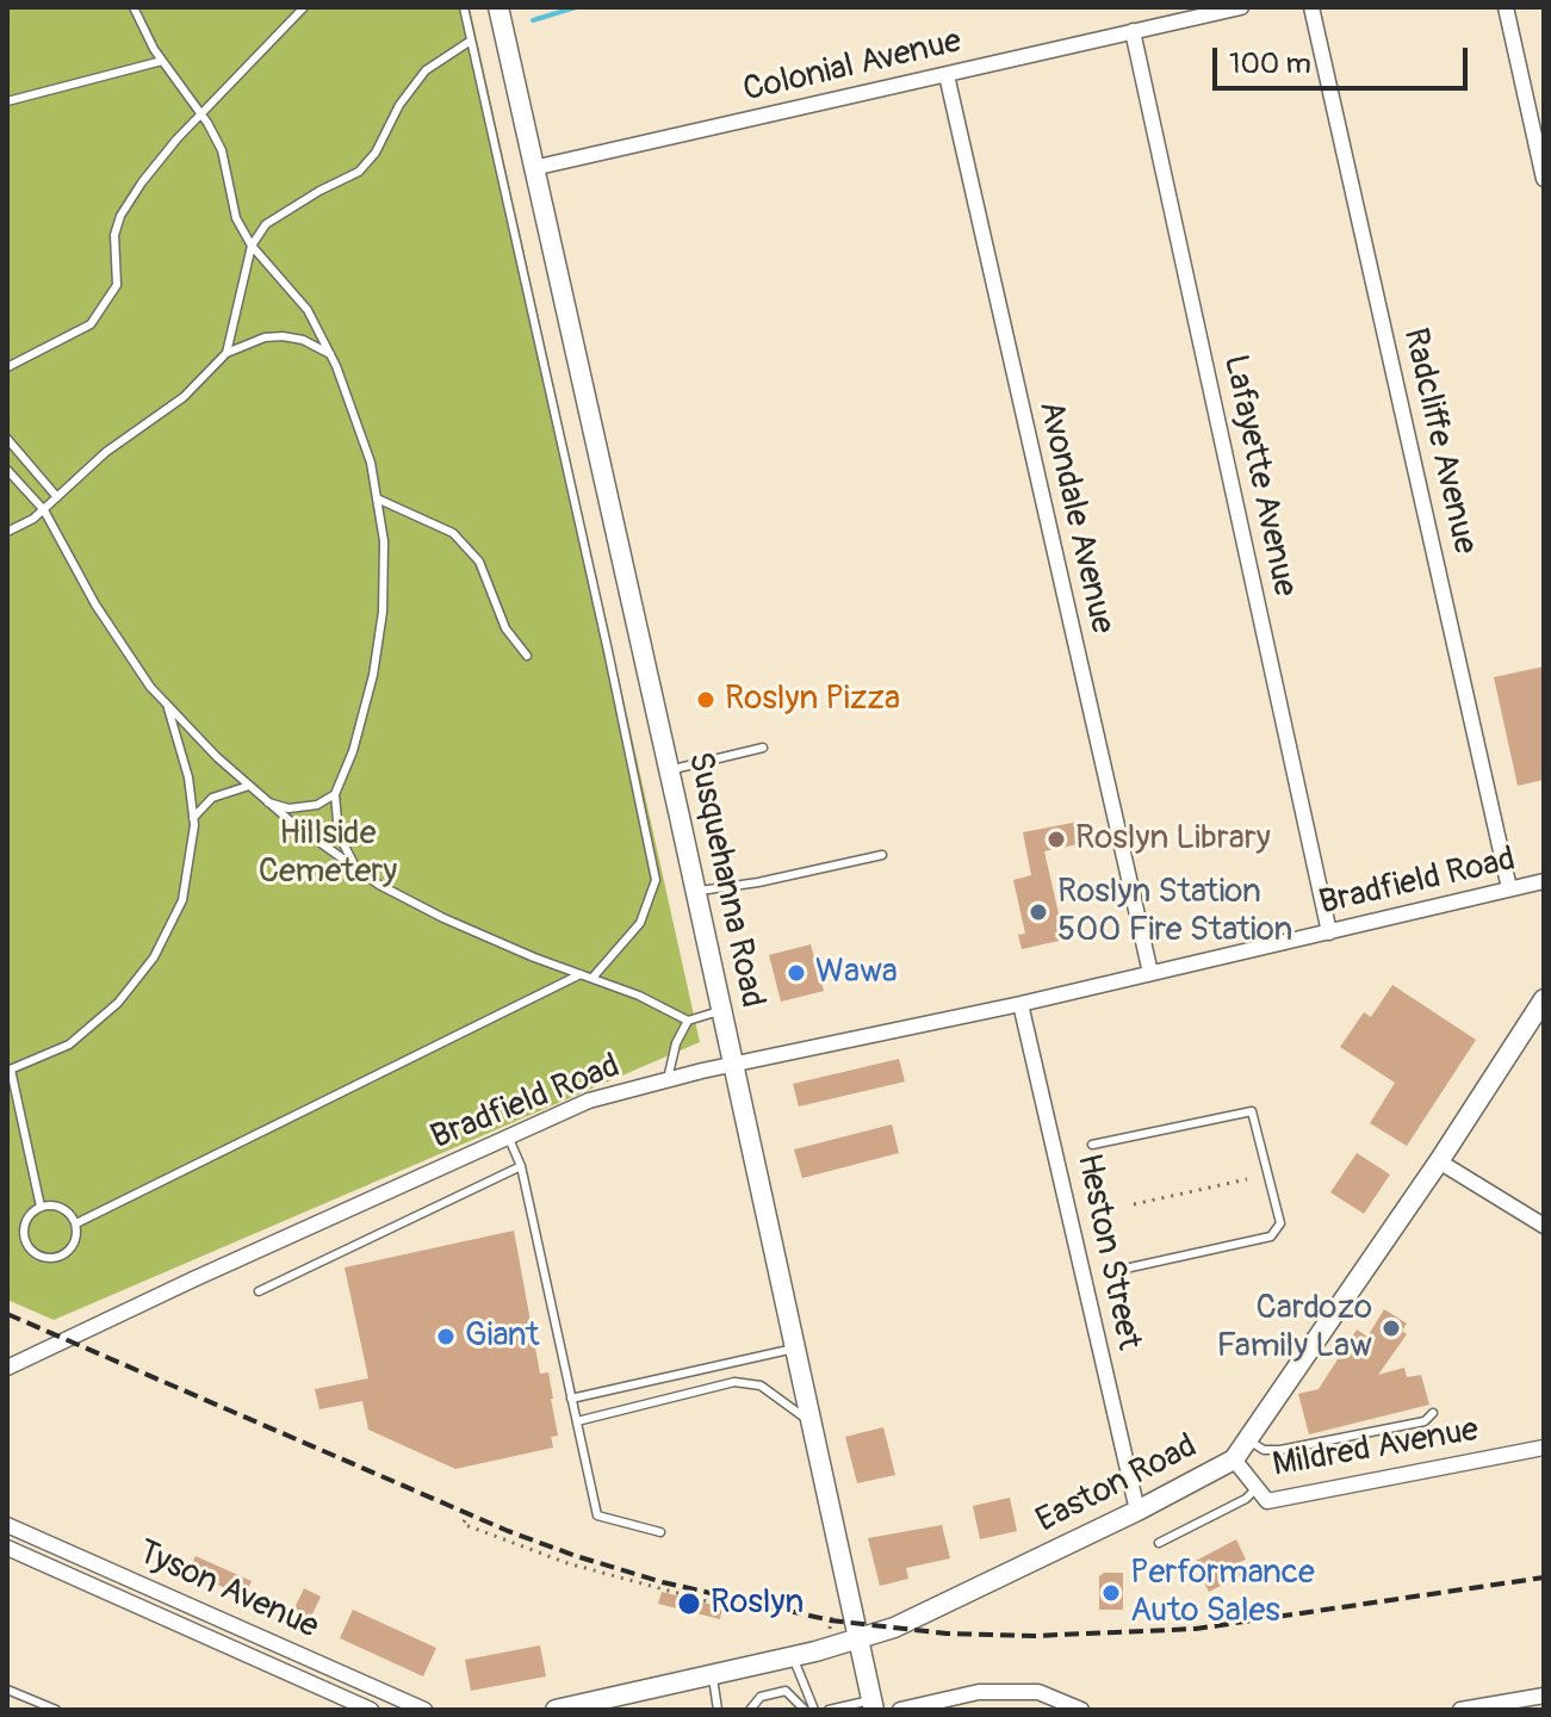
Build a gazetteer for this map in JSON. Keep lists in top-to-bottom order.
{
  "streets": {
    "main road": ["Susquehanna Road", "Easton Road"],
    "street": [
      "Colonial Avenue",
      "Radcliffe Avenue",
      "Lafayette Avenue",
      "Avondale Avenue",
      "Bradfield Road",
      "Heston Street",
      "Mildred Avenue",
      "Tyson Avenue"
    ]
  },
  "crossings": [
    ["Colonial Avenue", "Lafayette Avenue"],
    ["Colonial Avenue", "Avondale Avenue"],
    ["Colonial Avenue", "Susquehanna Road"],
    ["Radcliffe Avenue", "Bradfield Road"],
    ["Lafayette Avenue", "Bradfield Road"],
    ["Avondale Avenue", "Bradfield Road"],
    ["Susquehanna Road", "Bradfield Road"],
    ["Susquehanna Road", "Easton Road"],
    ["Bradfield Road", "Heston Street"],
    ["Heston Street", "Easton Road"],
    ["Mildred Avenue", "Easton Road"]
  ],
  "parks": ["Hillside Cemetery"],
  "places": [
    "Roslyn Pizza",
    "Roslyn Library",
    "Roslyn Station 500 Fire Station",
    "Wawa",
    "Cardozo Family Law",
    "Giant",
    "Performance Auto Sales",
    "Roslyn"
  ],
  "scale_bar": "100 m"
}
